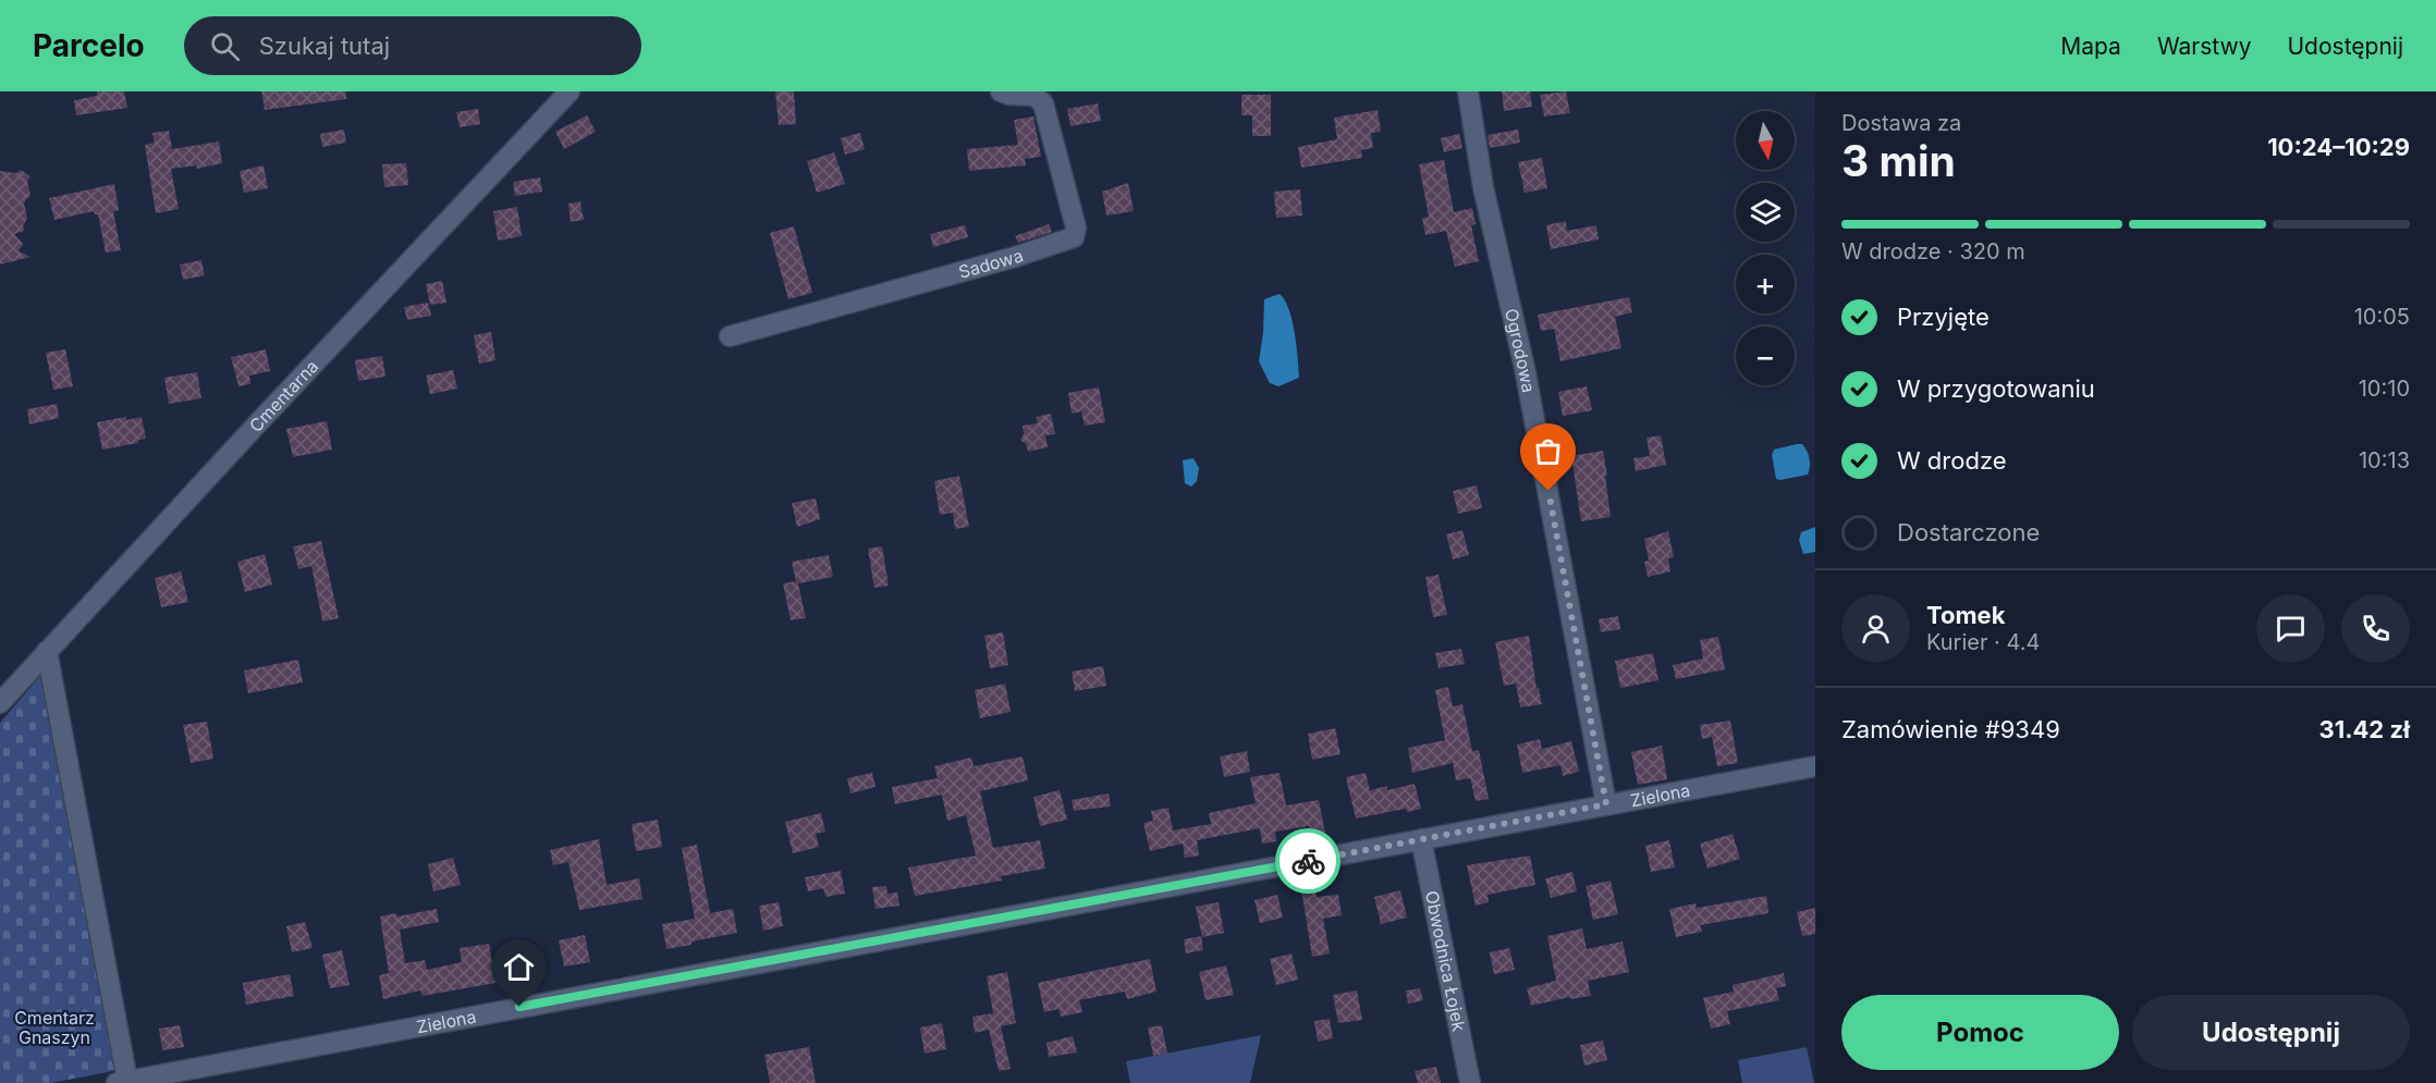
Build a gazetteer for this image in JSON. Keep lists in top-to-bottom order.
{
  "streets": {
    "street": [
      "Sadowa",
      "Ogrodowa",
      "Cmentarna",
      "Zielona",
      "Obwodnica Łojek"
    ]
  },
  "crossings": [
    ["Ogrodowa", "Zielona"],
    ["Zielona", "Obwodnica Łojek"]
  ],
  "parks": ["Cmentarz Gnaszyn"],
  "north": "bottom",
  "page": {
    "header": "Parcelo",
    "search": "Szukaj tutaj",
    "nav": ["Mapa", "Warstwy", "Udostępnij"],
    "heading": ["3 min", "Dostawa za", "10:24–10:29"],
    "panel": [
      "Tomek",
      "Kurier · 4.4",
      "Zamówienie #9349",
      "31.42 zł"
    ],
    "map_buttons": ["+", "−"],
    "bar": "W drodze · 320 m",
    "list": [
      ["Przyjęte", "10:05"],
      ["W przygotowaniu", "10:10"],
      ["W drodze", "10:13"],
      "Dostarczone"
    ],
    "buttons": ["Pomoc", "Udostępnij"]
  }
}
